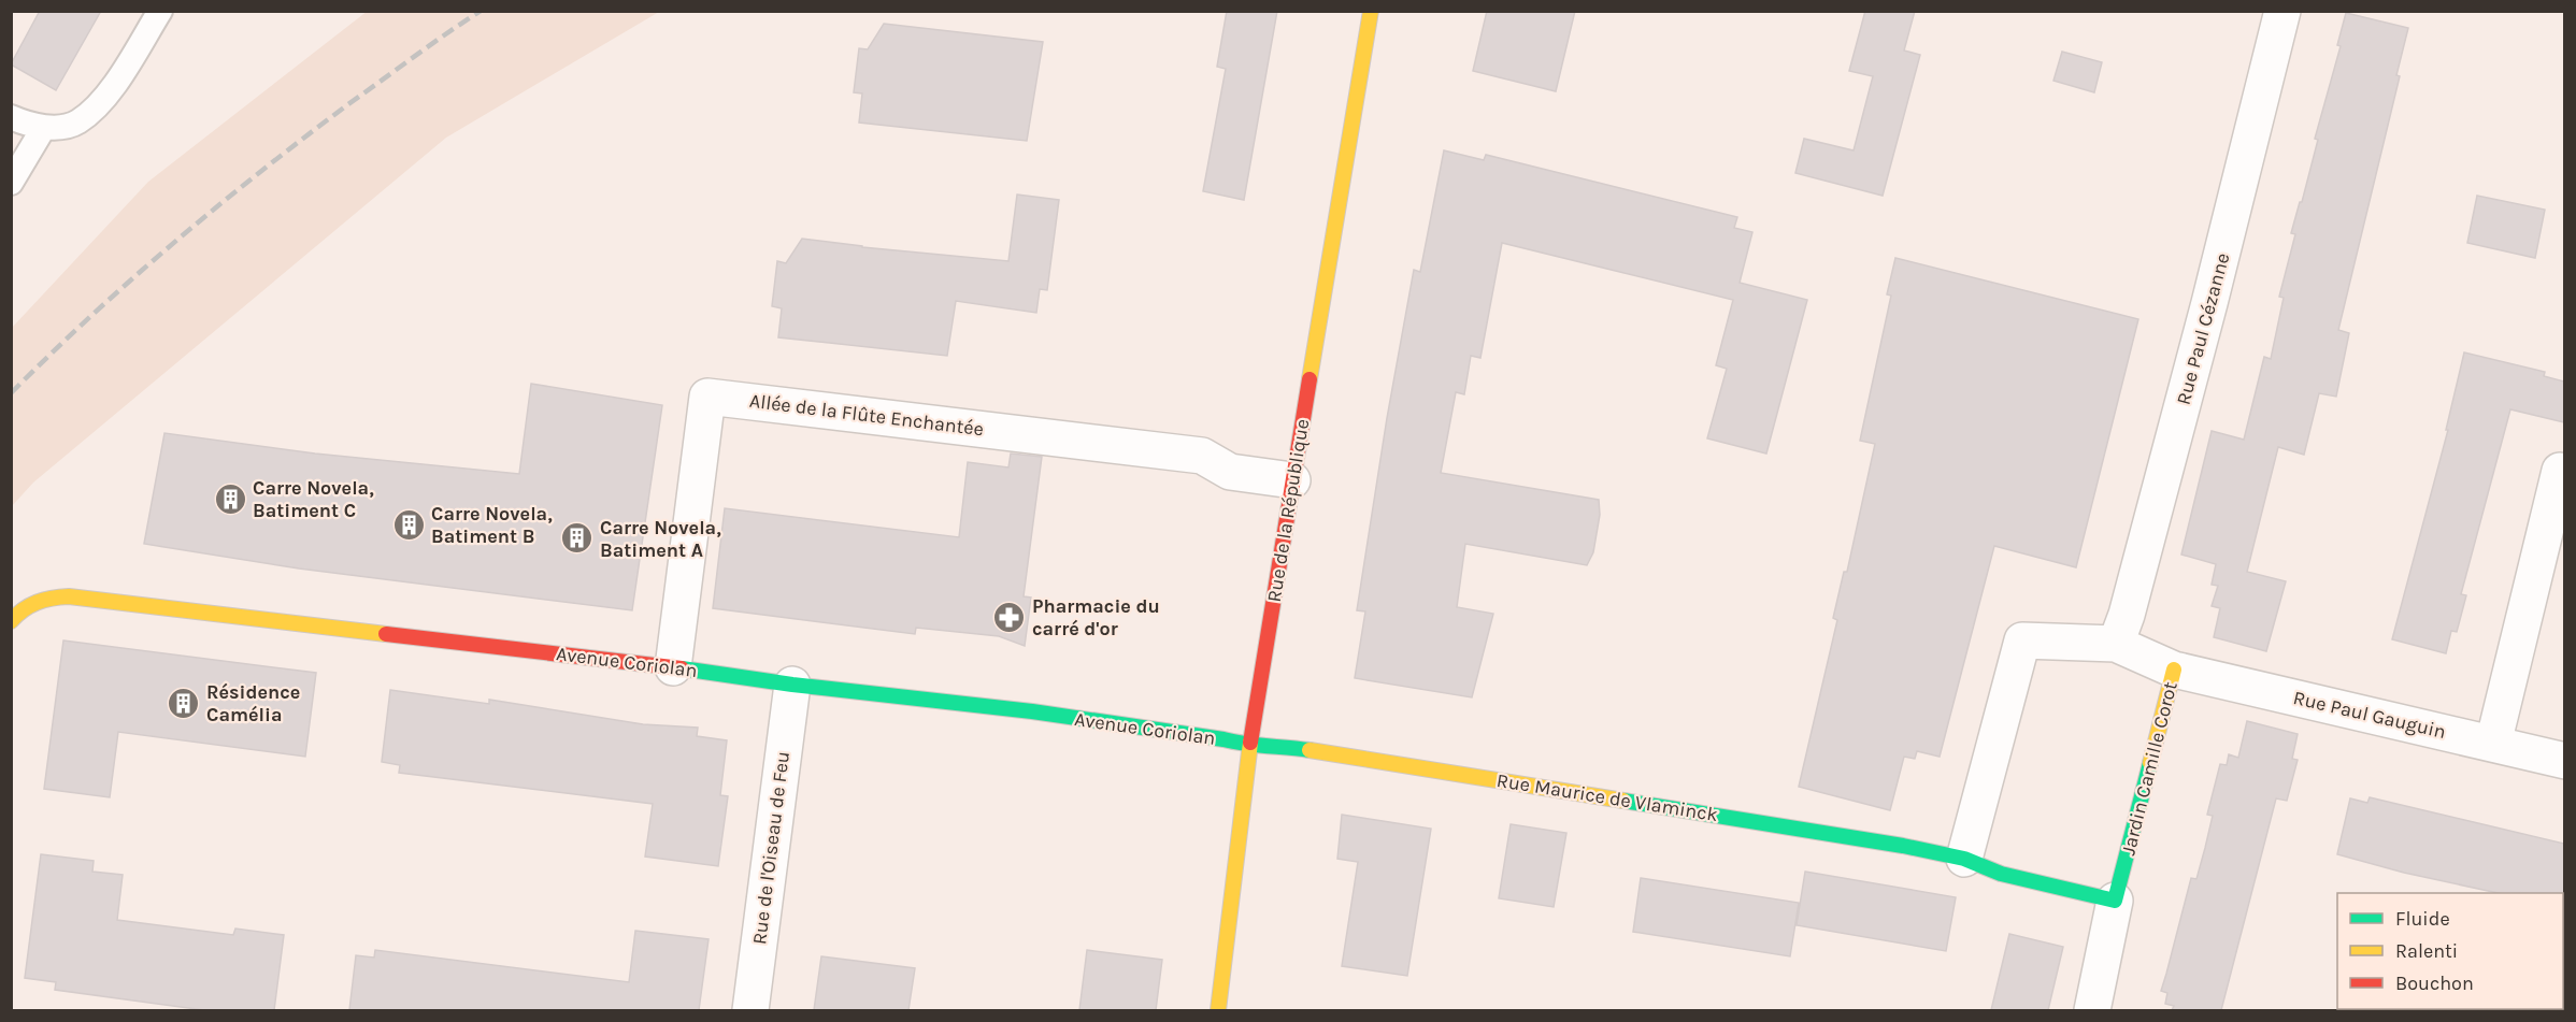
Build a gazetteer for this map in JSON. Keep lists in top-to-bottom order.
{
  "streets": {
    "street": [
      "Rue Paul Cézanne",
      "Allée de la Flûte Enchantée",
      "Rue de la République",
      "Avenue Coriolan",
      "Rue Paul Gauguin",
      "Jardin Camille Corot",
      "Rue Maurice de Vlaminck",
      "Rue de l'Oiseau de Feu"
    ]
  },
  "crossings": [
    ["Rue Paul Cézanne", "Jardin Camille Corot"],
    ["Allée de la Flûte Enchantée", "Rue de la République"],
    ["Allée de la Flûte Enchantée", "Avenue Coriolan"],
    ["Rue de la République", "Avenue Coriolan"],
    ["Rue de la République", "Rue Maurice de Vlaminck"],
    ["Avenue Coriolan", "Rue Maurice de Vlaminck"],
    ["Avenue Coriolan", "Rue de l'Oiseau de Feu"],
    ["Rue Paul Gauguin", "Jardin Camille Corot"],
    ["Jardin Camille Corot", "Rue Maurice de Vlaminck"]
  ],
  "places": {
    "building": [
      "Carre Novela, Batiment C",
      "Carre Novela, Batiment B",
      "Carre Novela, Batiment A",
      "Résidence Camélia"
    ],
    "pharmacy": ["Pharmacie du carré d'or"]
  },
  "legend": ["Fluide", "Ralenti", "Bouchon"]
}
